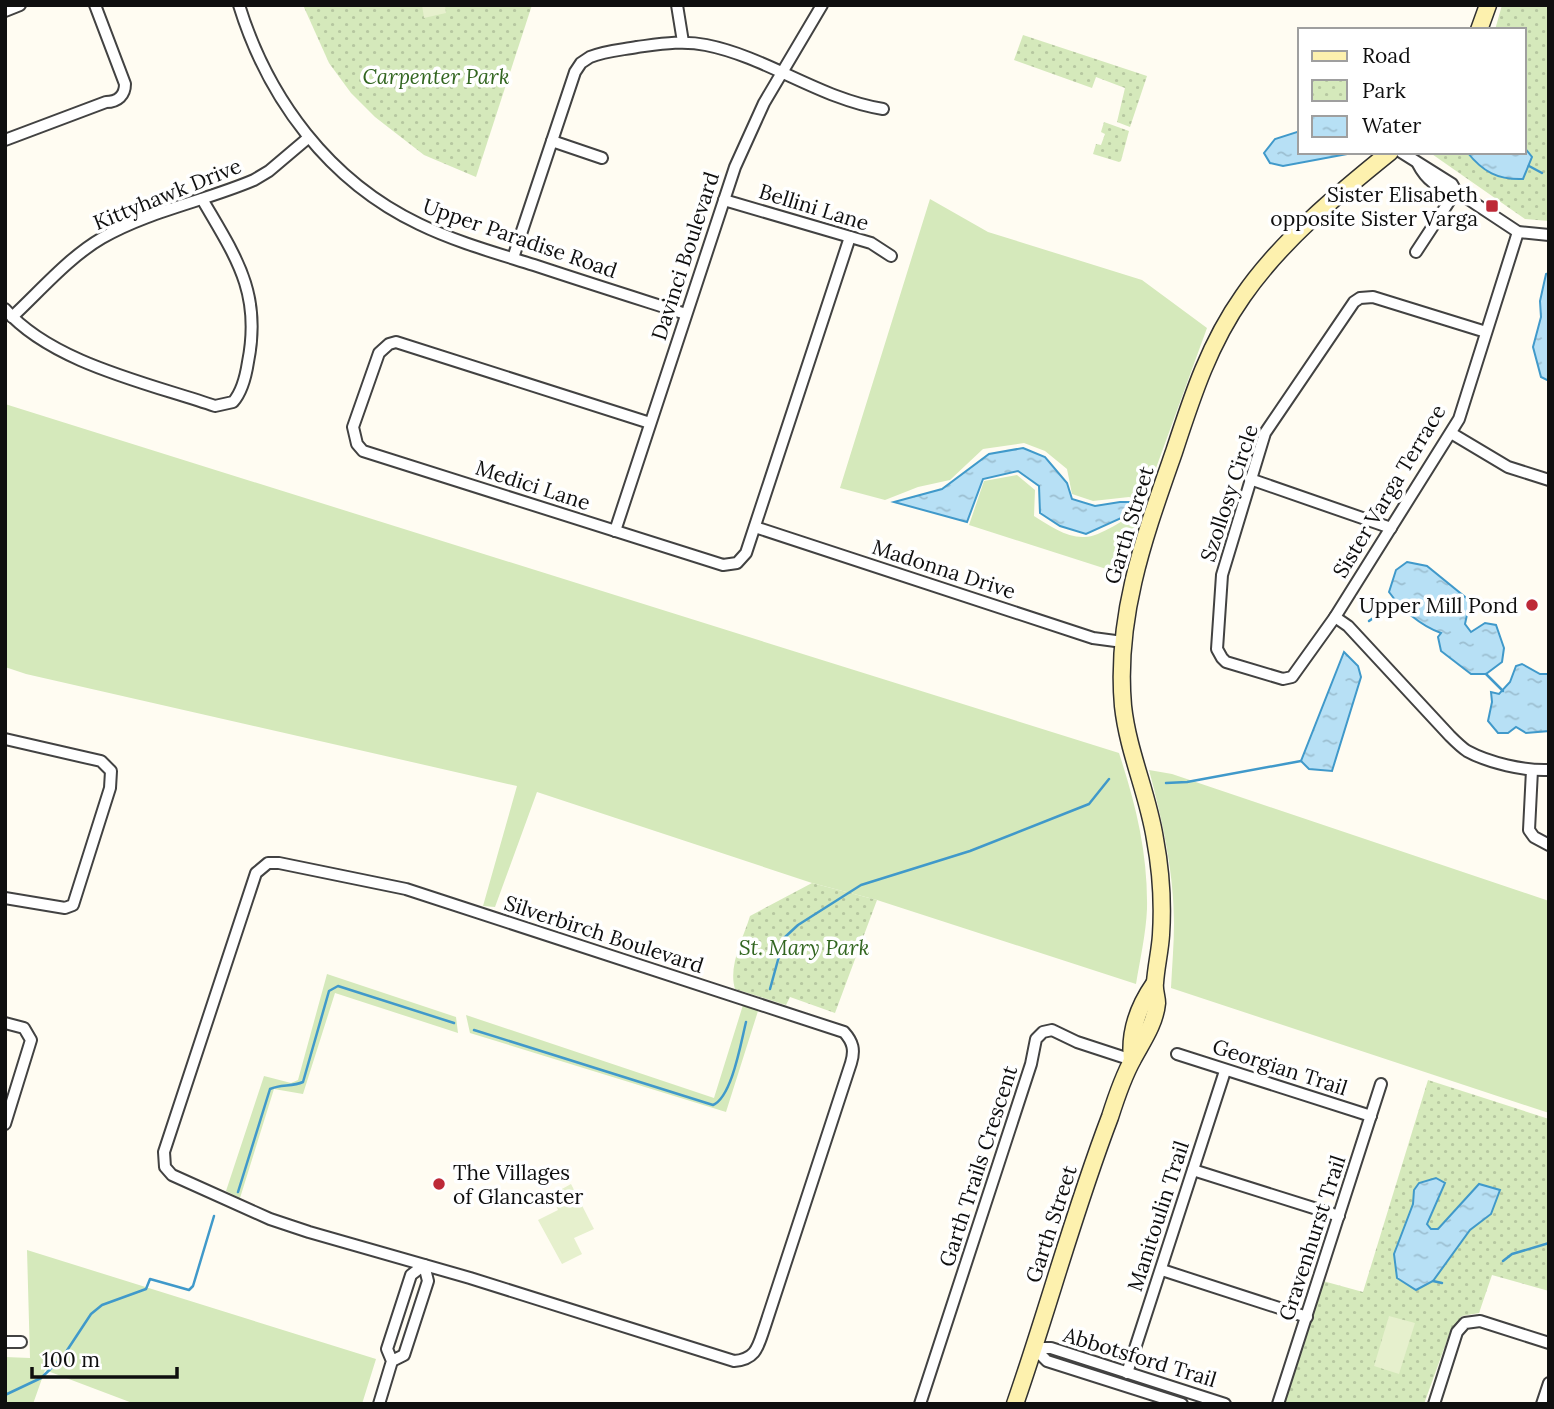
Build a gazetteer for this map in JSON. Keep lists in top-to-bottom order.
{
  "streets": {
    "street": [
      "Kittyhawk Drive",
      "Bellini Lane",
      "Upper Paradise Road",
      "Davinci Boulevard",
      "Medici Lane",
      "Sister Varga Terrace",
      "Szollosy Circle",
      "Garth Street",
      "Madonna Drive",
      "Silverbirch Boulevard",
      "Georgian Trail",
      "Garth Trails Crescent",
      "Manitoulin Trail",
      "Gravenhurst Trail",
      "Abbotsford Trail"
    ]
  },
  "crossings": [
    ["Kittyhawk Drive", "Upper Paradise Road"],
    ["Bellini Lane", "Davinci Boulevard"],
    ["Bellini Lane", "Medici Lane"],
    ["Upper Paradise Road", "Davinci Boulevard"],
    ["Davinci Boulevard", "Medici Lane"],
    ["Medici Lane", "Madonna Drive"],
    ["Sister Varga Terrace", "Szollosy Circle"],
    ["Garth Street", "Madonna Drive"],
    ["Garth Street", "Garth Trails Crescent"],
    ["Garth Street", "Abbotsford Trail"],
    ["Georgian Trail", "Manitoulin Trail"],
    ["Georgian Trail", "Gravenhurst Trail"],
    ["Manitoulin Trail", "Abbotsford Trail"]
  ],
  "parks": ["Carpenter Park", "St. Mary Park"],
  "places": {
    "transit": ["Sister Elisabeth opposite Sister Varga"],
    "other": ["Upper Mill Pond", "The Villages of Glancaster"]
  },
  "legend": ["Road", "Park", "Water"],
  "scale_bar": "100 m"
}
